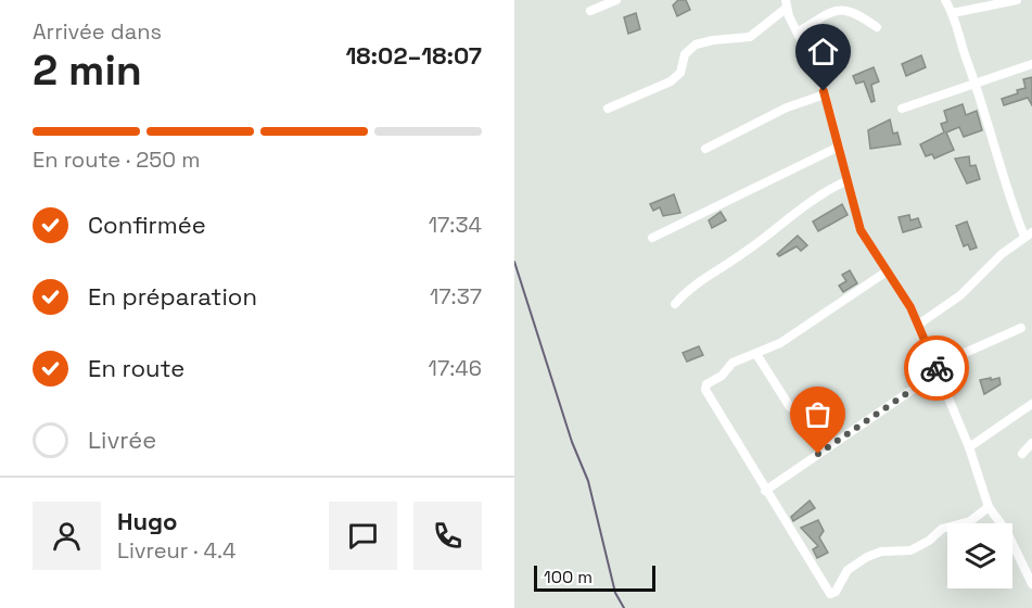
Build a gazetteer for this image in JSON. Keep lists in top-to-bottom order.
{
  "scale_bar": "100 m",
  "page": {
    "heading": ["2 min", "Arrivée dans", "18:02–18:07"],
    "panel": ["Hugo", "Livreur · 4.4"],
    "bar": "En route · 250 m",
    "list": [
      ["Confirmée", "17:34"],
      ["En préparation", "17:37"],
      ["En route", "17:46"],
      "Livrée"
    ],
    "scale": "100 m"
  }
}
